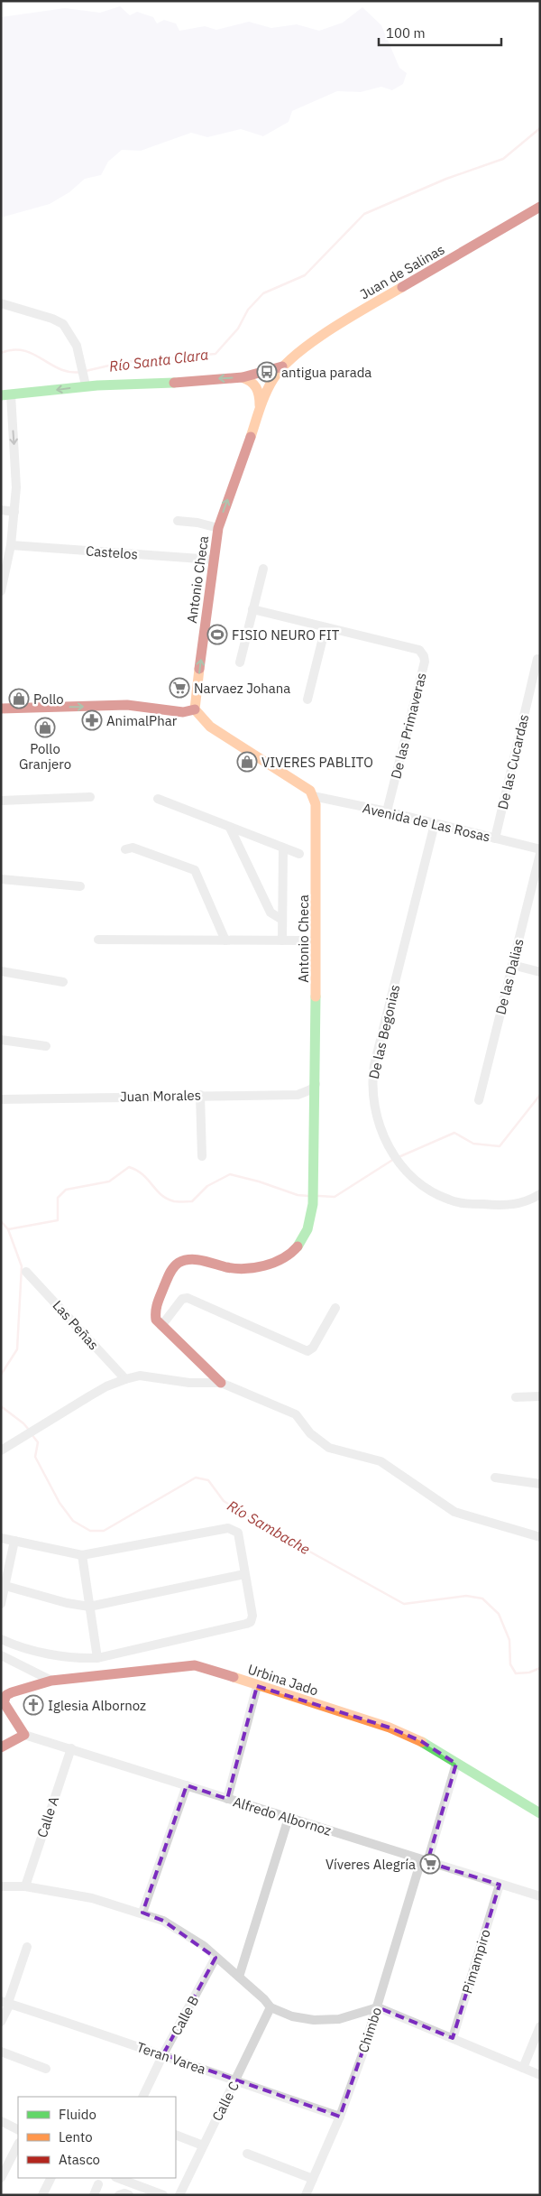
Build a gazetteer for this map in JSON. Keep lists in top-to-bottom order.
{
  "streets": {
    "street": [
      "Juan de Salinas",
      "Castelos",
      "Antonio Checa",
      "De las Primaveras",
      "De las Cucardas",
      "Avenida de Las Rosas",
      "De las Dalias",
      "De las Begonias",
      "Juan Morales",
      "Las Peñas",
      "Urbina Jado",
      "Alfredo Albornoz",
      "Calle A",
      "Pimampiro",
      "Calle B",
      "Chimbo",
      "Teran Varea",
      "Calle C"
    ]
  },
  "crossings": [
    ["Juan de Salinas", "Antonio Checa"],
    ["Castelos", "Antonio Checa"],
    ["Antonio Checa", "Avenida de Las Rosas"],
    ["Antonio Checa", "Juan Morales"],
    ["De las Primaveras", "Avenida de Las Rosas"],
    ["De las Cucardas", "Avenida de Las Rosas"],
    ["Avenida de Las Rosas", "De las Begonias"],
    ["Urbina Jado", "Alfredo Albornoz"],
    ["Urbina Jado", "Chimbo"],
    ["Alfredo Albornoz", "Calle A"],
    ["Alfredo Albornoz", "Pimampiro"],
    ["Alfredo Albornoz", "Chimbo"],
    ["Calle B", "Teran Varea"],
    ["Chimbo", "Teran Varea"],
    ["Teran Varea", "Calle C"]
  ],
  "one_way": ["Juan de Salinas"],
  "water": ["Río Santa Clara", "Río Sambache"],
  "places": {
    "bus stop": ["antigua parada"],
    "sports": ["FISIO NEURO FIT"],
    "supermarket": ["Narvaez Johana", "Víveres Alegría"],
    "shop": ["Pollo", "Pollo Granjero", "VIVERES PABLITO"],
    "pharmacy": ["AnimalPhar"],
    "church": ["Iglesia Albornoz"]
  },
  "legend": ["Fluido", "Lento", "Atasco"],
  "scale_bar": "100 m"
}
